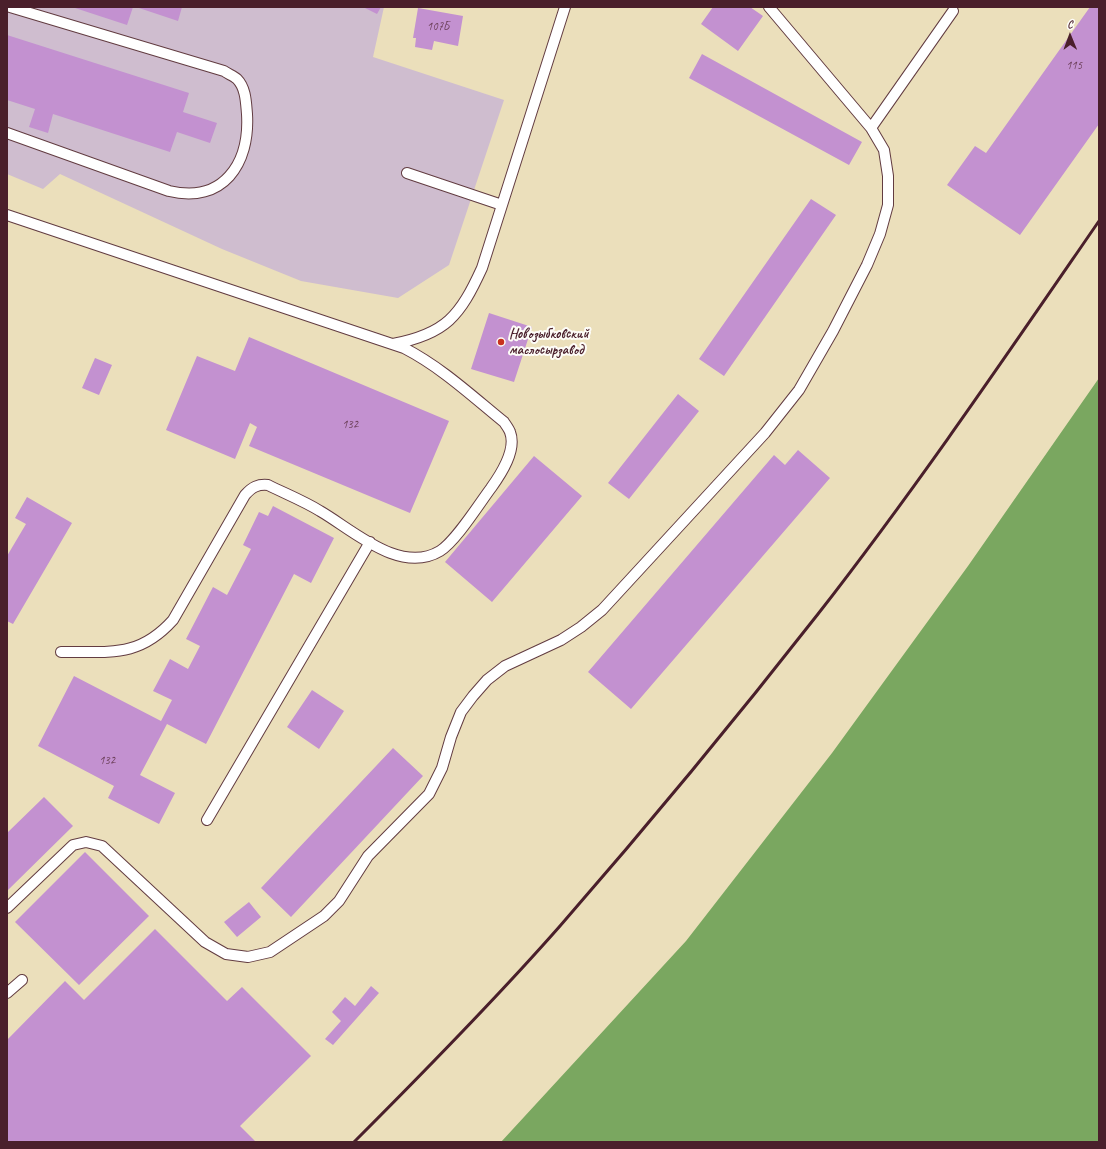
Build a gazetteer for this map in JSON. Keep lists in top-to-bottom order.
{
  "places": ["Новозыбковский маслосырзавод"],
  "house_numbers": [
    "107Б",
    "115",
    "132",
    "132"
  ],
  "north": "top"
}
